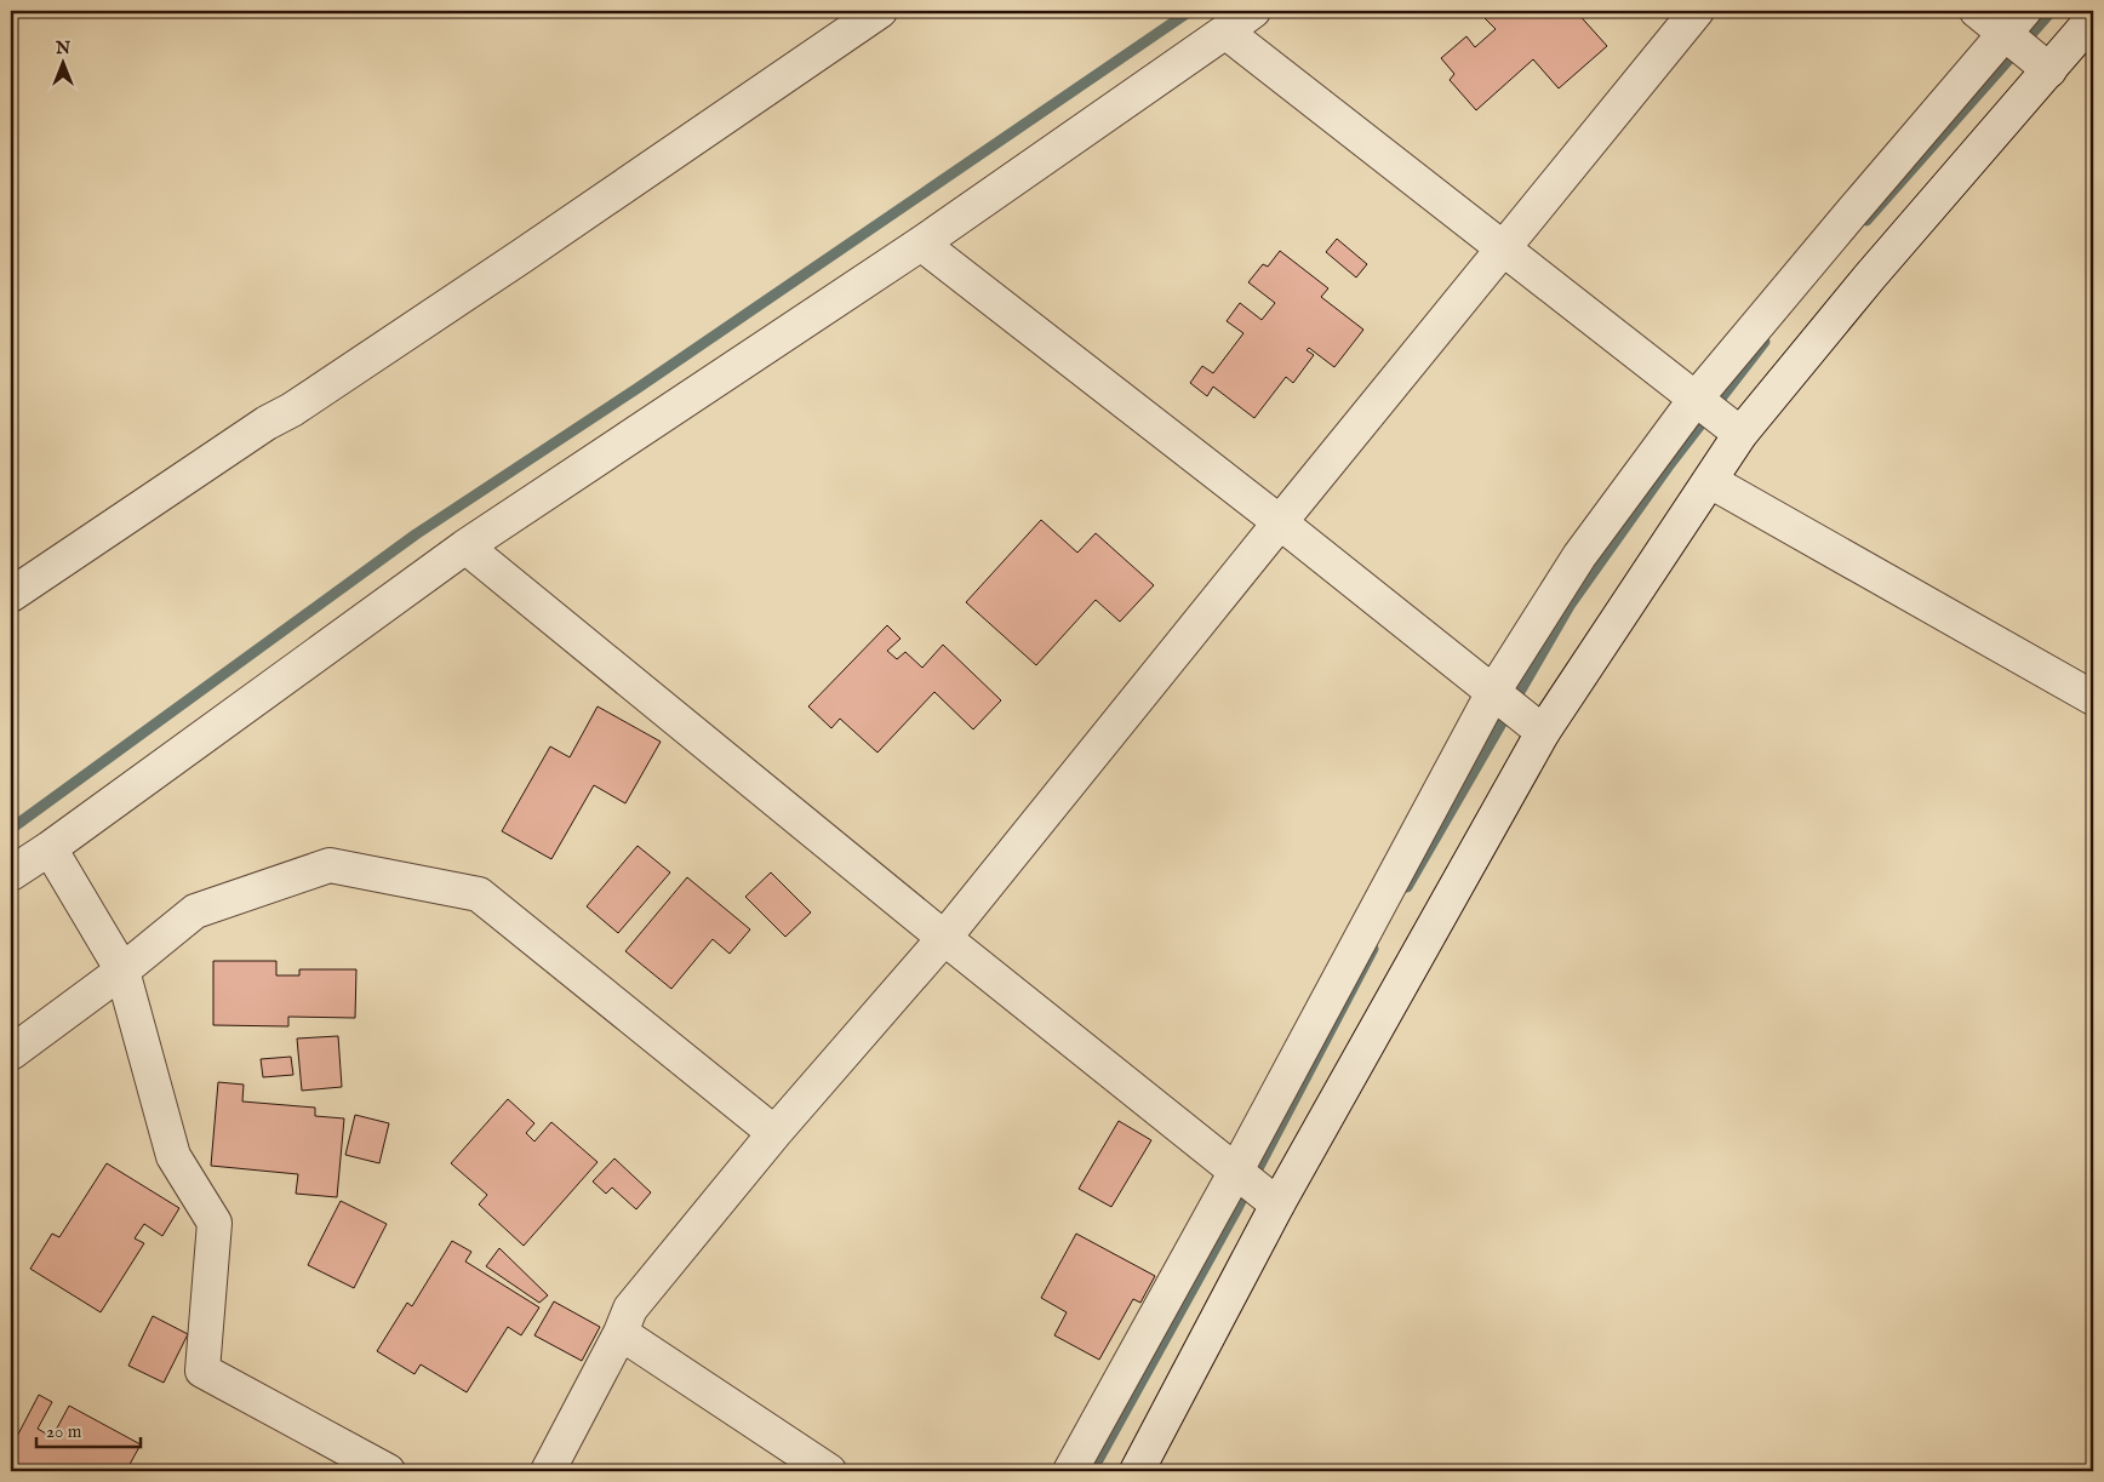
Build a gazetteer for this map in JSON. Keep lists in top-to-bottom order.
{
  "scale_bar": "20 m",
  "north": "top"
}
